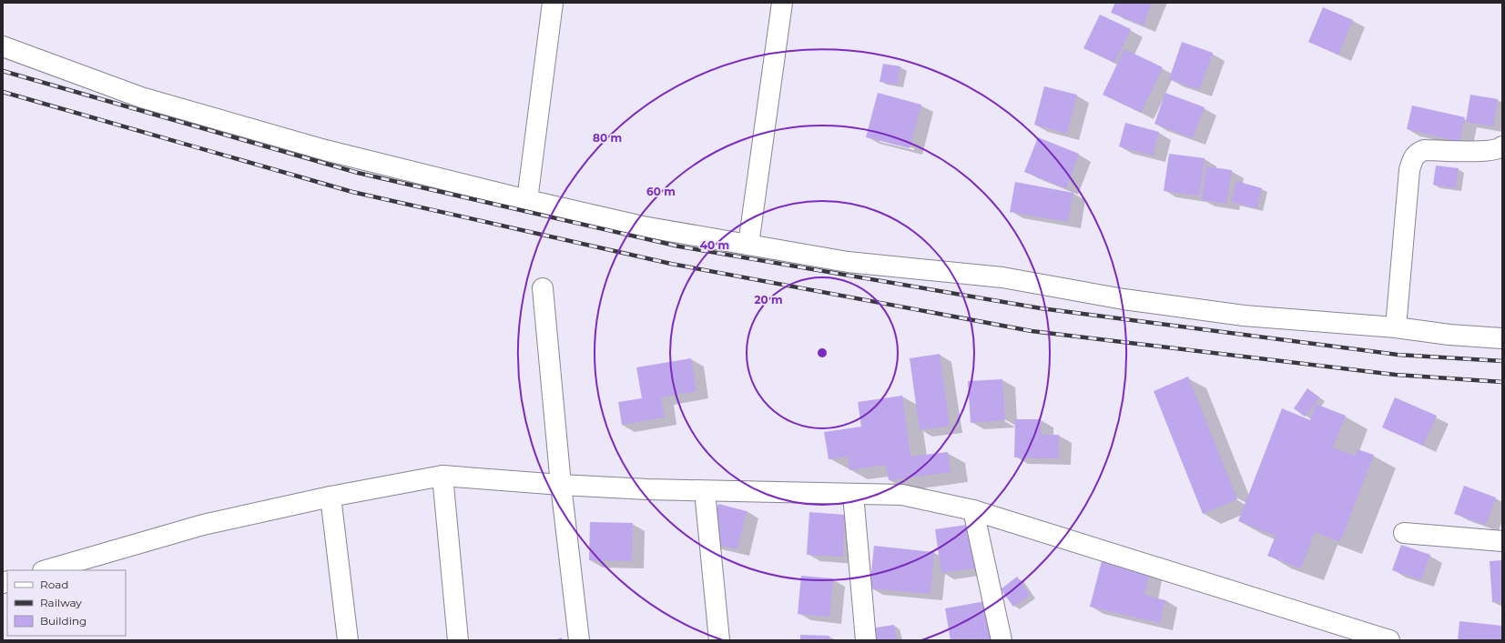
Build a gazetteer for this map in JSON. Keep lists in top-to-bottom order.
{
  "legend": ["Road", "Railway", "Building"],
  "rings": [
    "80 m",
    "60 m",
    "40 m",
    "20 m"
  ]
}
